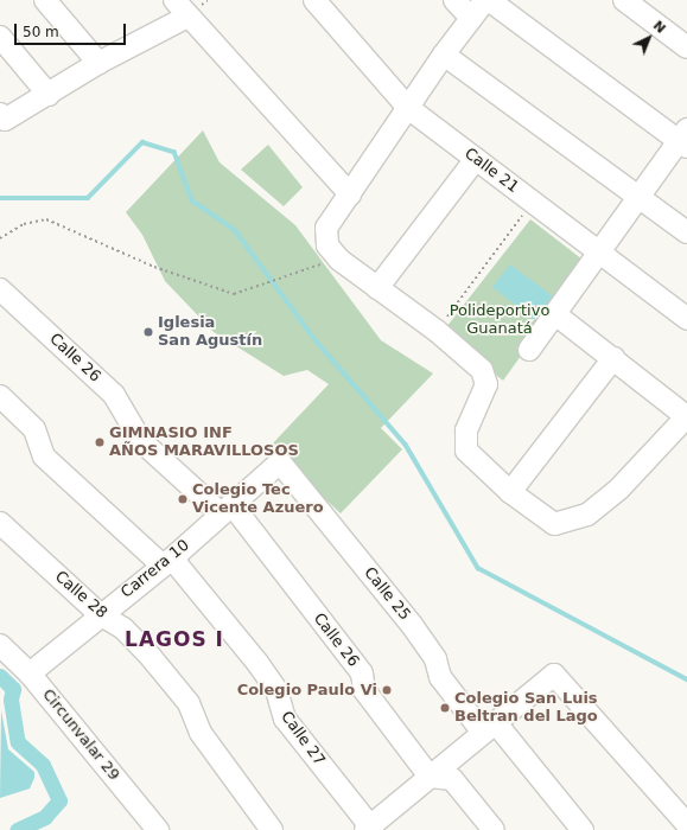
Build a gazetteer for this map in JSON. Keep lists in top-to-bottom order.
{
  "streets": {
    "street": [
      "Calle 21",
      "Calle 26",
      "Carrera 10",
      "Calle 25",
      "Calle 28",
      "Circunvalar 29",
      "Calle 27"
    ]
  },
  "crossings": [
    ["Calle 26", "Carrera 10"],
    ["Carrera 10", "Calle 25"],
    ["Carrera 10", "Calle 28"],
    ["Carrera 10", "Circunvalar 29"],
    ["Carrera 10", "Calle 27"]
  ],
  "districts": ["LAGOS I"],
  "parks": ["Polideportivo Guanatá"],
  "places": [
    "Iglesia San Agustín",
    "GIMNASIO INF AÑOS MARAVILLOSOS",
    "Colegio Tec Vicente Azuero",
    "Colegio Paulo Vi",
    "Colegio San Luis Beltran del Lago"
  ],
  "scale_bar": "50 m",
  "north": "top right"
}
